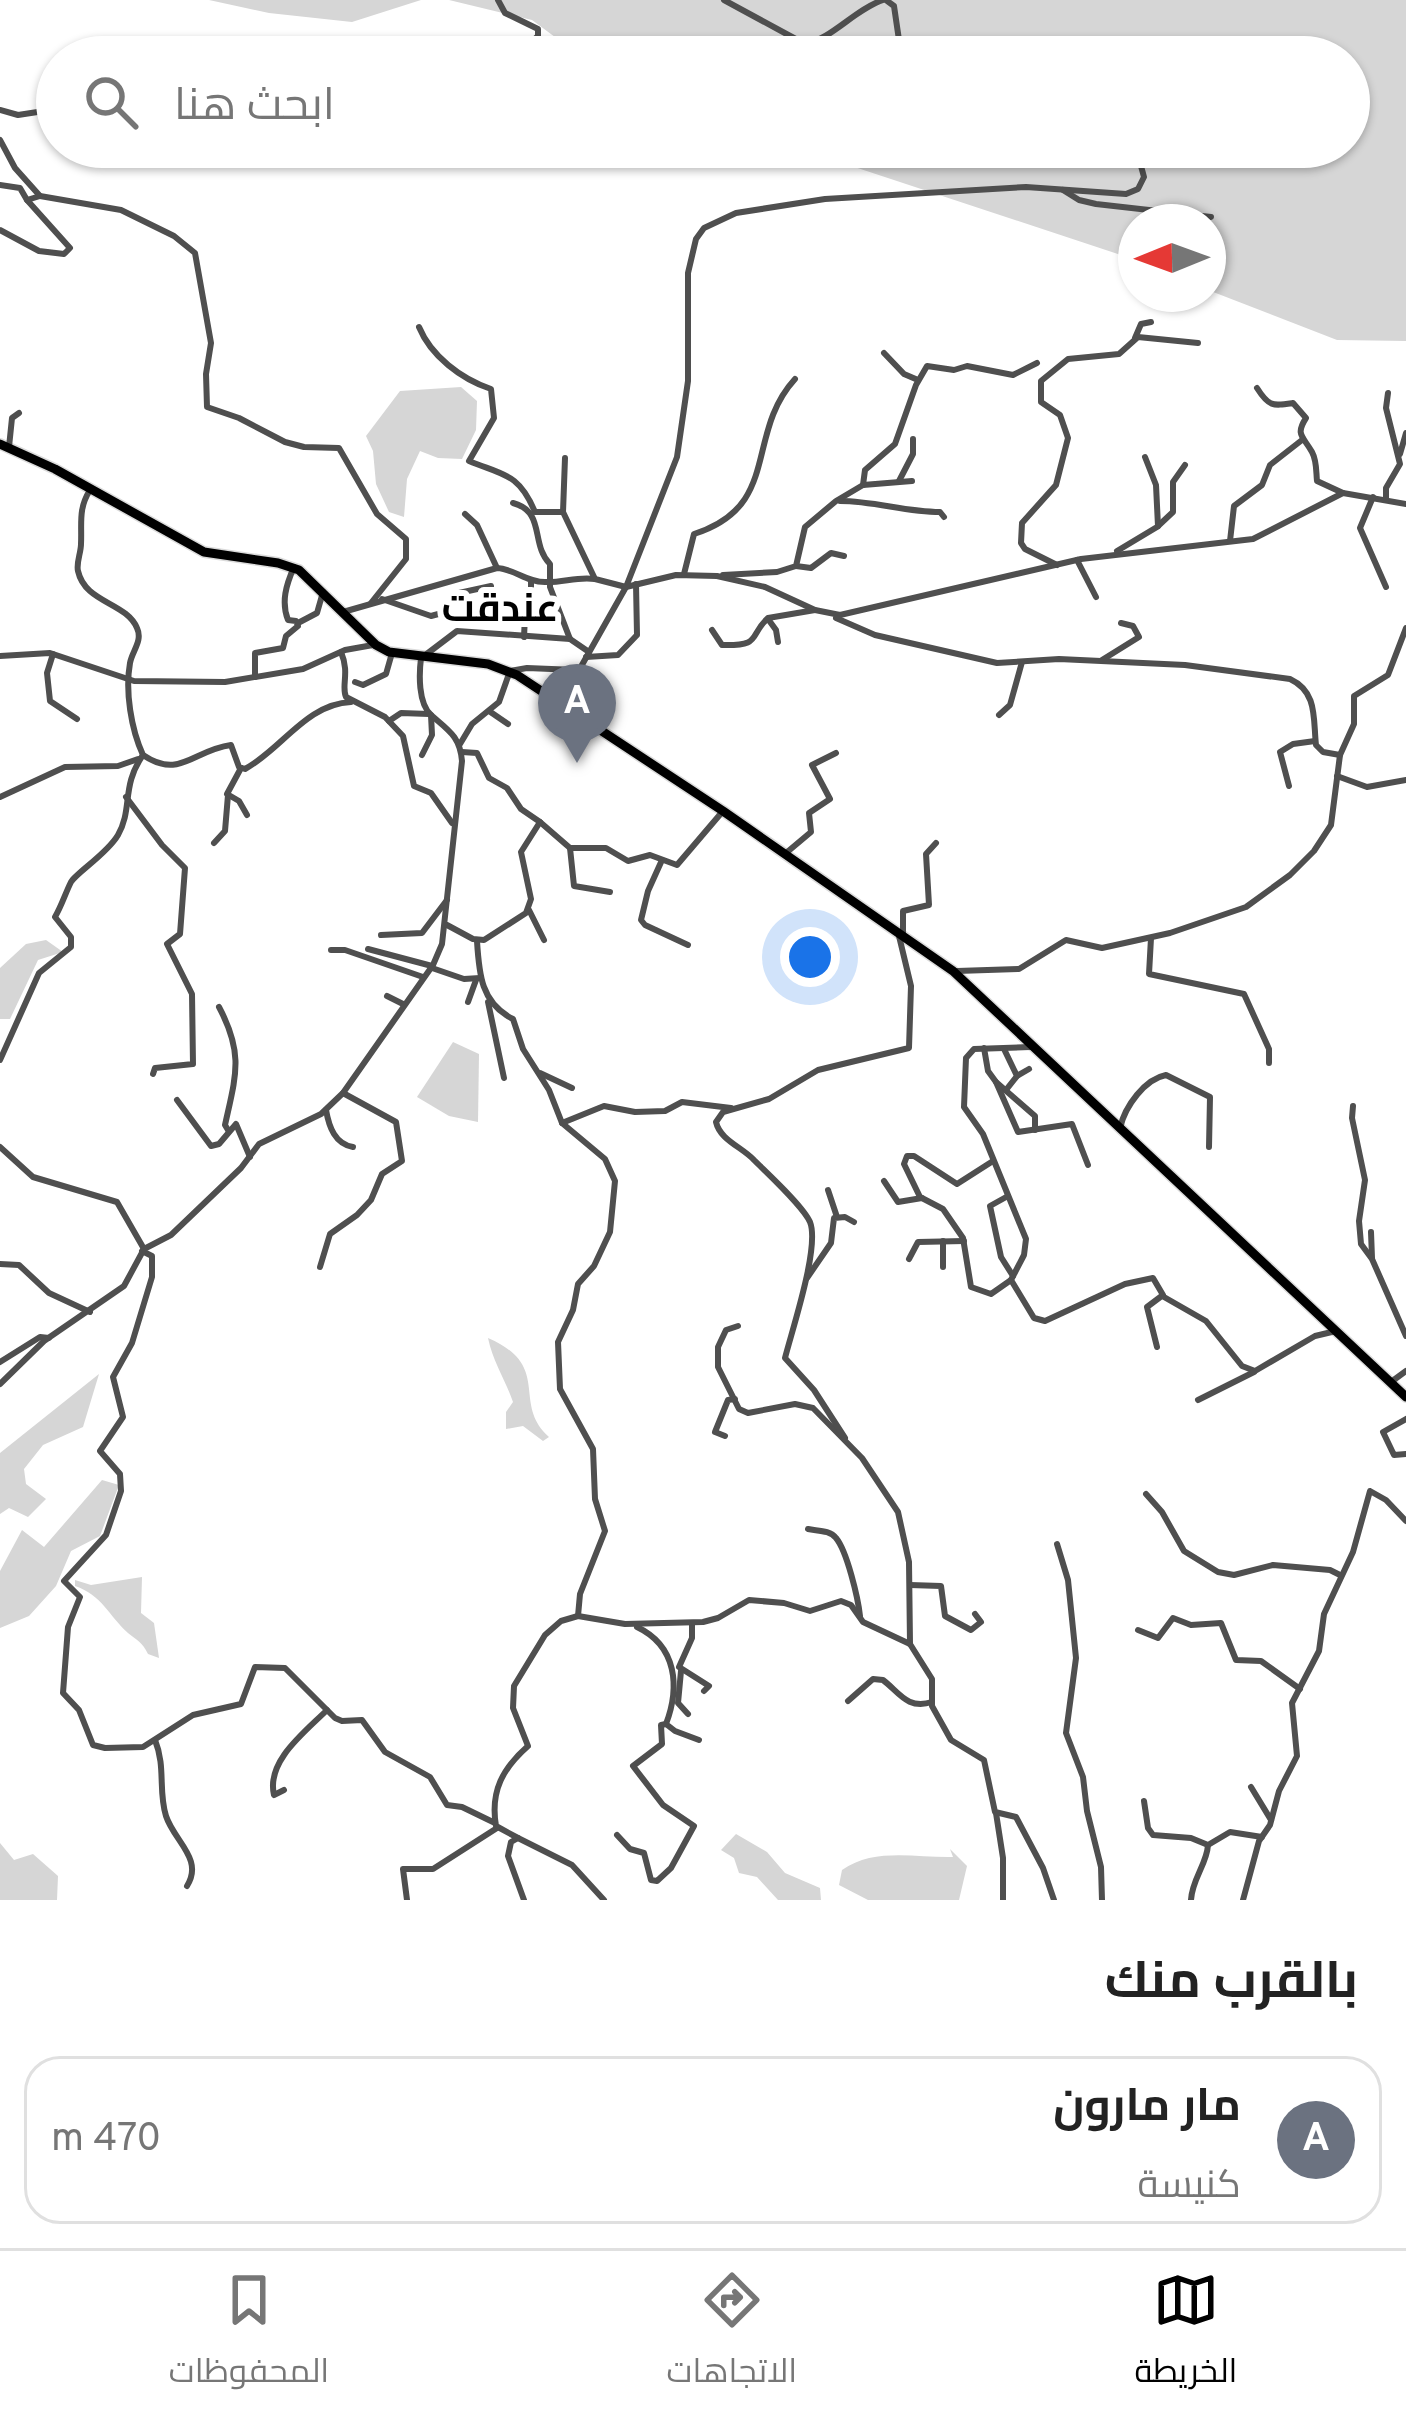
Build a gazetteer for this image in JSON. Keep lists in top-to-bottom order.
{
  "districts": ["عندقت"],
  "north": "left",
  "page": {
    "search": "ابحث هنا",
    "pins": "A",
    "heading": "بالقرب منك",
    "list": [
      {
        "mark": "A",
        "name": "مار مارون",
        "note": "كنيسة",
        "value": "470 m"
      }
    ],
    "nav": ["الخريطة", "الاتجاهات", "المحفوظات"]
  }
}
